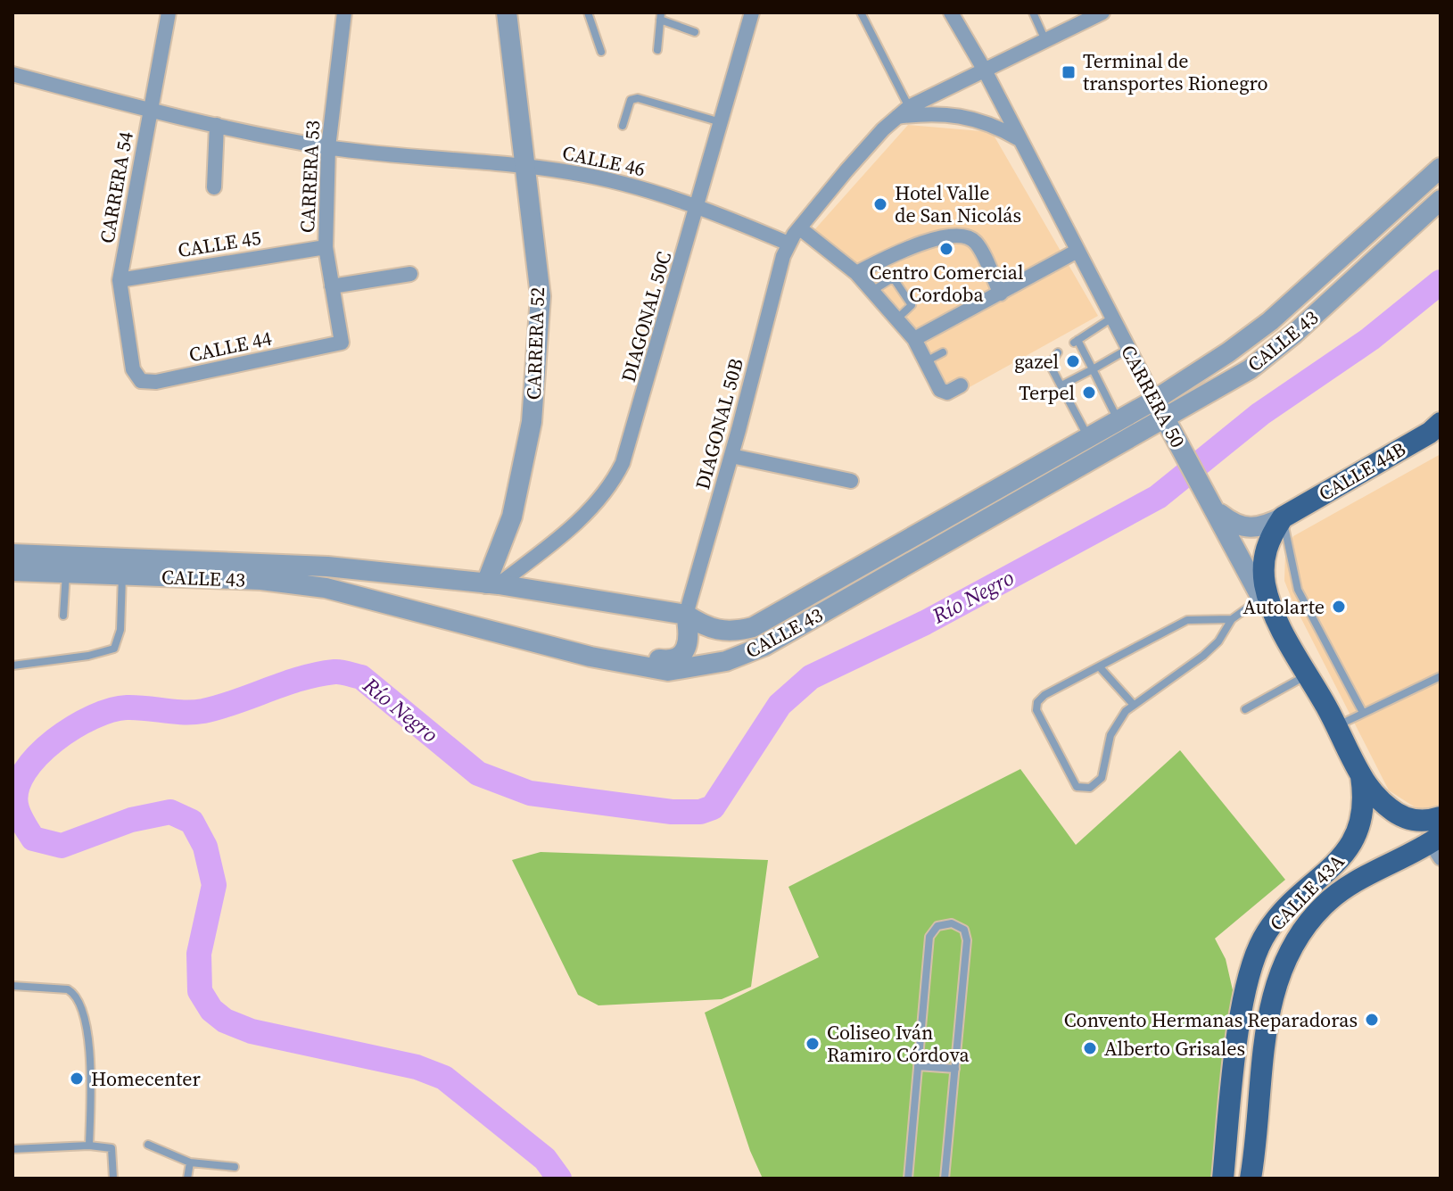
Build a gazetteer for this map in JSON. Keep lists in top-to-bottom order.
{
  "streets": {
    "main road": ["CARRERA 50", "CALLE 44B", "CALLE 43A"],
    "street": [
      "CALLE 46",
      "CARRERA 53",
      "CARRERA 54",
      "CALLE 45",
      "DIAGONAL 50C",
      "CALLE 43",
      "CARRERA 52",
      "CALLE 44",
      "DIAGONAL 50B"
    ]
  },
  "crossings": [
    ["CALLE 46", "CARRERA 53"],
    ["CALLE 46", "CARRERA 54"],
    ["CALLE 46", "DIAGONAL 50C"],
    ["CALLE 46", "CARRERA 52"],
    ["CALLE 46", "DIAGONAL 50B"],
    ["CARRERA 53", "CALLE 45"],
    ["CARRERA 53", "CALLE 44"],
    ["CARRERA 54", "CALLE 45"],
    ["CARRERA 54", "CALLE 44"],
    ["DIAGONAL 50C", "CALLE 43"],
    ["DIAGONAL 50C", "CARRERA 52"],
    ["CALLE 43", "CARRERA 52"],
    ["CALLE 43", "CARRERA 50"],
    ["CALLE 43", "DIAGONAL 50B"],
    ["CARRERA 50", "CALLE 44B"],
    ["CARRERA 50", "CALLE 43A"]
  ],
  "water": ["Río Negro"],
  "places": {
    "transit": ["Terminal de transportes Rionegro"],
    "other": [
      "Hotel Valle de San Nicolás",
      "Centro Comercial Cordoba",
      "gazel",
      "Terpel",
      "Autolarte",
      "Convento Hermanas Reparadoras",
      "Coliseo Iván Ramiro Córdova",
      "Alberto Grisales",
      "Homecenter"
    ]
  }
}
